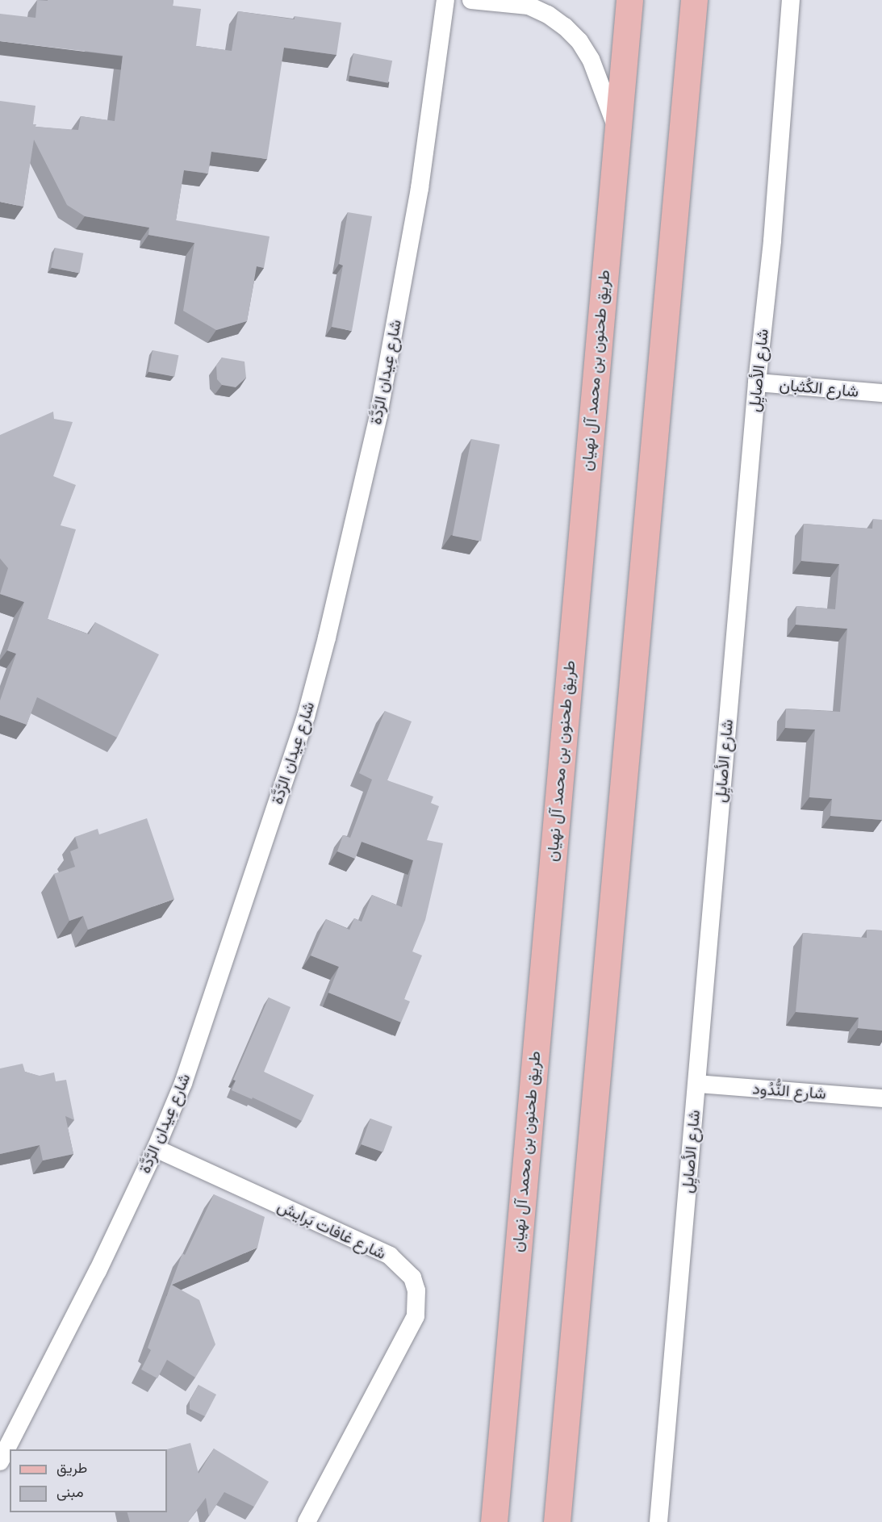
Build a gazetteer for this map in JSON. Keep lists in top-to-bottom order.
{
  "streets": {
    "main road": ["طريق طحنون بن محمد آل نهيان"],
    "street": [
      "شارع الأصايِل",
      "شارع عِيدان الرَّدَّة",
      "شارع الكُثبان",
      "شارع النُّدُود",
      "شارع غافات بَرايش"
    ]
  },
  "crossings": [
    ["شارع الأصايِل", "شارع الكُثبان"],
    ["شارع الأصايِل", "شارع النُّدُود"],
    ["شارع عِيدان الرَّدَّة", "شارع غافات بَرايش"]
  ],
  "legend": ["طريق", "مبنى"]
}
